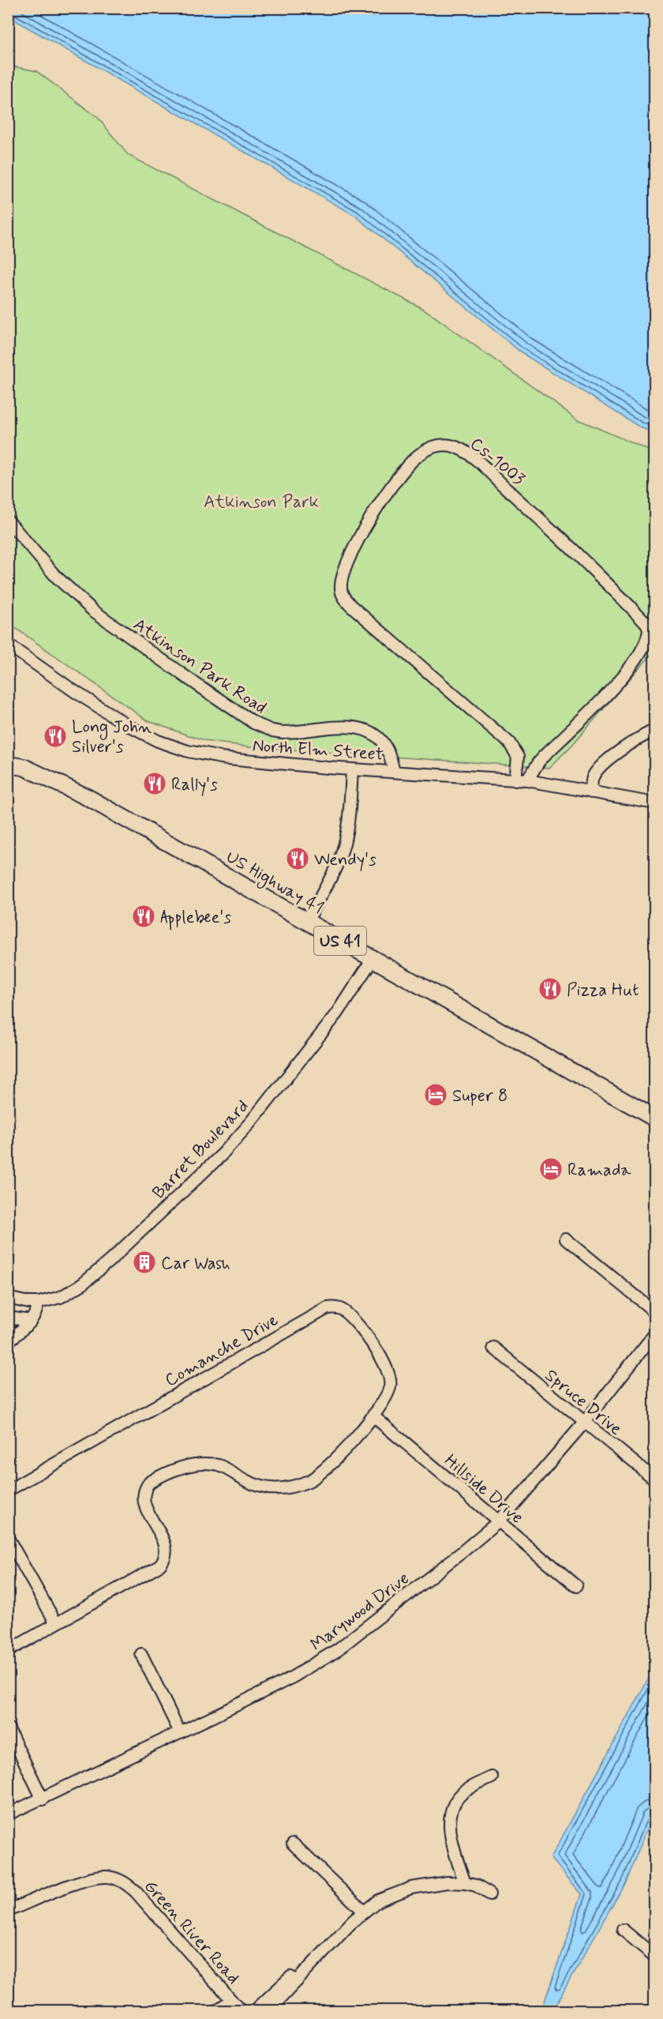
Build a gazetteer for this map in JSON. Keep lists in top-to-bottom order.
{
  "streets": {
    "highway": ["US Highway 41", "US 41"],
    "street": [
      "Cs-1003",
      "Atkinson Park Road",
      "North Elm Street",
      "Barret Boulevard",
      "Comanche Drive",
      "Spruce Drive",
      "Hillside Drive",
      "Marywood Drive",
      "Green River Road"
    ]
  },
  "crossings": [
    ["Cs-1003", "North Elm Street"],
    ["Atkinson Park Road", "North Elm Street"],
    ["US Highway 41", "US 41"],
    ["US Highway 41", "Barret Boulevard"],
    ["Comanche Drive", "Hillside Drive"],
    ["Spruce Drive", "Marywood Drive"],
    ["Hillside Drive", "Marywood Drive"]
  ],
  "parks": ["Atkinson Park"],
  "places": {
    "restaurant": [
      "Long John Silver's",
      "Rally's",
      "Wendy's",
      "Applebee's",
      "Pizza Hut"
    ],
    "hotel": ["Super 8", "Ramada"],
    "building": ["Car Wash"]
  }
}
